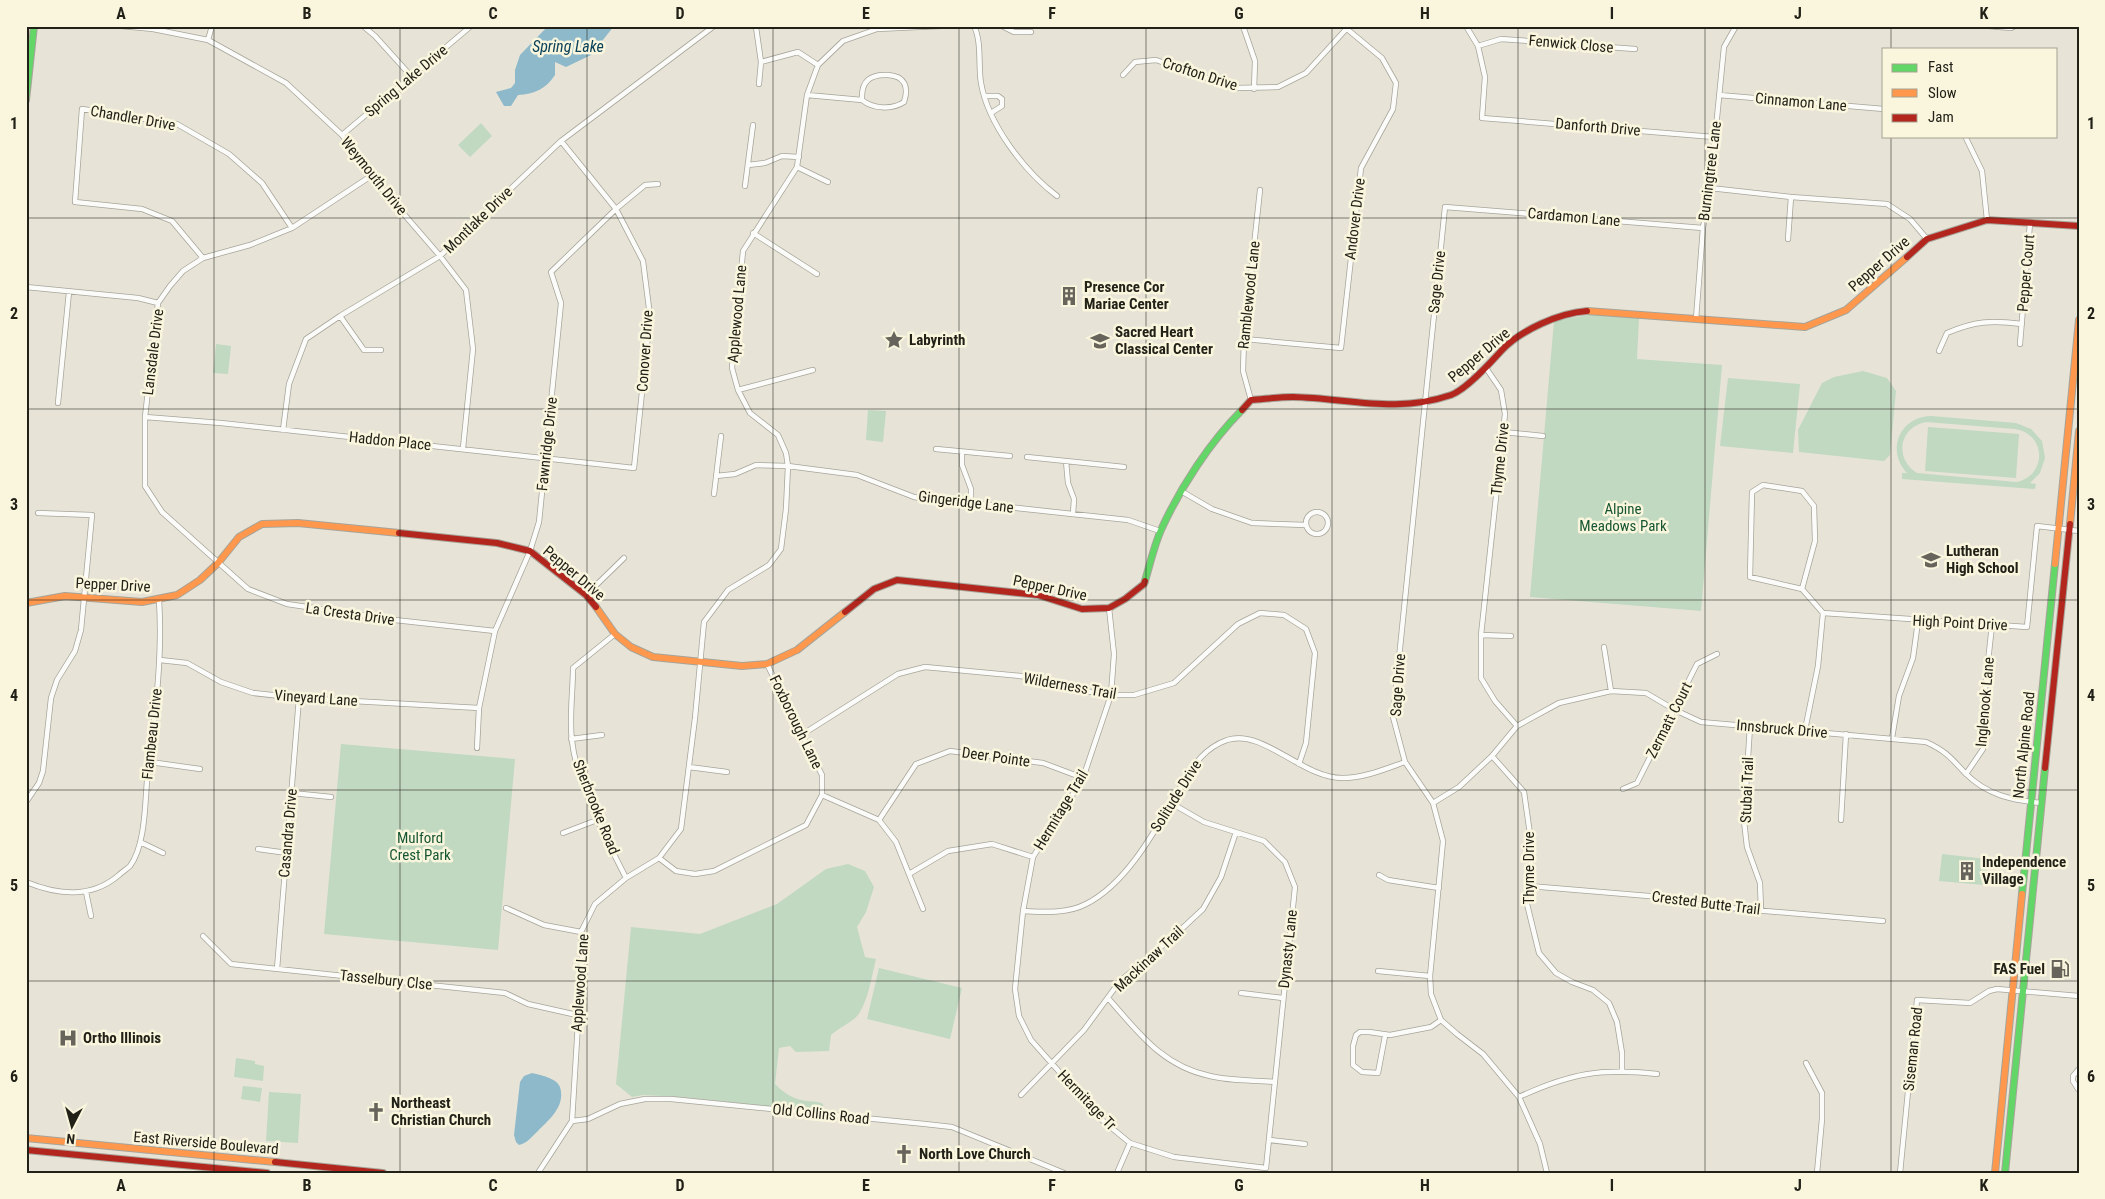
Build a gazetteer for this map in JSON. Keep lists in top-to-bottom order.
{
  "streets": {
    "street": [
      "Fenwick Close",
      "Crofton Drive",
      "Spring Lake Drive",
      "Cinnamon Lane",
      "Chandler Drive",
      "Danforth Drive",
      "Burningtree Lane",
      "Weymouth Drive",
      "Cardamon Lane",
      "Andover Drive",
      "Montlake Drive",
      "Pepper Drive",
      "Pepper Court",
      "Sage Drive",
      "Ramblewood Lane",
      "Applewood Lane",
      "Conover Drive",
      "Lansdale Drive",
      "Haddon Place",
      "Fawnridge Drive",
      "Thyme Drive",
      "Gingeridge Lane",
      "La Cresta Drive",
      "High Point Drive",
      "Wilderness Trail",
      "Vineyard Lane",
      "Inglenook Lane",
      "Zermatt Court",
      "Foxborough Lane",
      "Innsbruck Drive",
      "Flambeau Drive",
      "North Alpine Road",
      "Deer Pointe",
      "Stubai Trail",
      "Solitude Drive",
      "Sherbrooke Road",
      "Hermitage Trail",
      "Casandra Drive",
      "Crested Butte Trail",
      "Dynasty Lane",
      "Mackinaw Trail",
      "Tasselbury Clse",
      "Siseman Road",
      "Hermitage Tr",
      "Old Collins Road",
      "East Riverside Boulevard"
    ]
  },
  "crossings": [
    ["Fenwick Close", "Danforth Drive"],
    ["Crofton Drive", "Andover Drive"],
    ["Spring Lake Drive", "Weymouth Drive"],
    ["Cinnamon Lane", "Burningtree Lane"],
    ["Chandler Drive", "Lansdale Drive"],
    ["Danforth Drive", "Burningtree Lane"],
    ["Burningtree Lane", "Cardamon Lane"],
    ["Burningtree Lane", "Pepper Drive"],
    ["Weymouth Drive", "Montlake Drive"],
    ["Weymouth Drive", "Lansdale Drive"],
    ["Weymouth Drive", "Haddon Place"],
    ["Cardamon Lane", "Sage Drive"],
    ["Andover Drive", "Ramblewood Lane"],
    ["Montlake Drive", "Conover Drive"],
    ["Montlake Drive", "Haddon Place"],
    ["Pepper Drive", "Pepper Court"],
    ["Pepper Drive", "Sage Drive"],
    ["Pepper Drive", "Ramblewood Lane"],
    ["Pepper Drive", "Applewood Lane"],
    ["Pepper Drive", "Lansdale Drive"],
    ["Pepper Drive", "Fawnridge Drive"],
    ["Pepper Drive", "Thyme Drive"],
    ["Pepper Drive", "La Cresta Drive"],
    ["Pepper Drive", "Foxborough Lane"],
    ["Pepper Drive", "Flambeau Drive"],
    ["Pepper Drive", "Sherbrooke Road"],
    ["Pepper Drive", "Hermitage Trail"],
    ["Sage Drive", "Innsbruck Drive"],
    ["Sage Drive", "Solitude Drive"],
    ["Applewood Lane", "Gingeridge Lane"],
    ["Applewood Lane", "Sherbrooke Road"],
    ["Applewood Lane", "Tasselbury Clse"],
    ["Applewood Lane", "Old Collins Road"],
    ["Conover Drive", "Haddon Place"],
    ["Conover Drive", "Fawnridge Drive"],
    ["Lansdale Drive", "Haddon Place"],
    ["Lansdale Drive", "La Cresta Drive"],
    ["Haddon Place", "Fawnridge Drive"],
    ["Fawnridge Drive", "La Cresta Drive"],
    ["Fawnridge Drive", "Vineyard Lane"],
    ["Thyme Drive", "Innsbruck Drive"],
    ["Thyme Drive", "Crested Butte Trail"],
    ["High Point Drive", "Inglenook Lane"],
    ["High Point Drive", "North Alpine Road"],
    ["Wilderness Trail", "Foxborough Lane"],
    ["Wilderness Trail", "Solitude Drive"],
    ["Wilderness Trail", "Hermitage Trail"],
    ["Vineyard Lane", "Flambeau Drive"],
    ["Vineyard Lane", "Casandra Drive"],
    ["Inglenook Lane", "Innsbruck Drive"],
    ["Zermatt Court", "Innsbruck Drive"],
    ["Innsbruck Drive", "North Alpine Road"],
    ["Innsbruck Drive", "Stubai Trail"],
    ["North Alpine Road", "Siseman Road"],
    ["Deer Pointe", "Hermitage Trail"],
    ["Stubai Trail", "Crested Butte Trail"],
    ["Solitude Drive", "Hermitage Trail"],
    ["Solitude Drive", "Dynasty Lane"],
    ["Hermitage Trail", "Mackinaw Trail"],
    ["Hermitage Trail", "Hermitage Tr"],
    ["Casandra Drive", "Tasselbury Clse"],
    ["Dynasty Lane", "Mackinaw Trail"],
    ["Dynasty Lane", "Hermitage Tr"],
    ["Mackinaw Trail", "Hermitage Tr"]
  ],
  "water": ["Spring Lake"],
  "parks": ["Alpine Meadows Park", "Mulford Crest Park"],
  "places": {
    "building": ["Presence Cor Mariae Center", "Independence Village"],
    "place": ["Labyrinth"],
    "school or university": ["Sacred Heart Classical Center", "Lutheran High School"],
    "fuel station": ["FAS Fuel"],
    "hospital": ["Ortho Illinois"],
    "church": ["Northeast Christian Church", "North Love Church"]
  },
  "legend": ["Fast", "Slow", "Jam"],
  "north": "bottom",
  "grid": {
    "columns": [
      "A",
      "B",
      "C",
      "D",
      "E",
      "F",
      "G",
      "H",
      "I",
      "J",
      "K"
    ],
    "rows": [
      "1",
      "2",
      "3",
      "4",
      "5",
      "6"
    ]
  }
}
